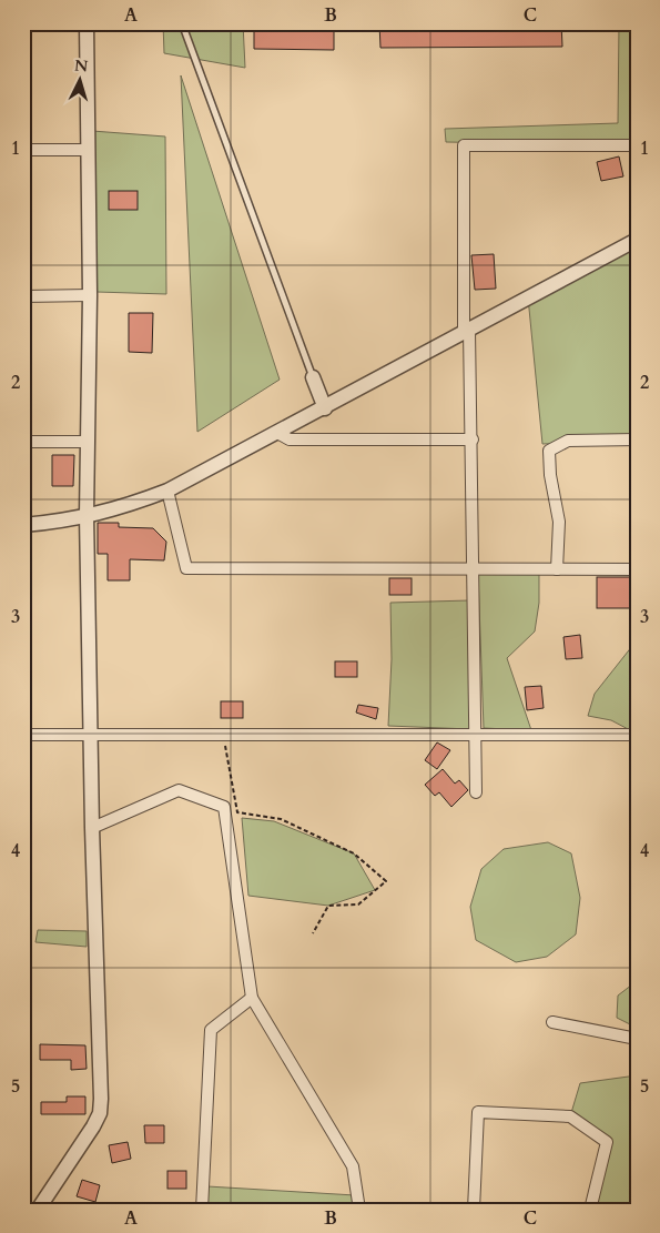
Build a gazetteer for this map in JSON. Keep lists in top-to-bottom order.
{
  "north": "top",
  "grid": {
    "columns": ["A", "B", "C"],
    "rows": [
      "1",
      "2",
      "3",
      "4",
      "5"
    ]
  }
}
